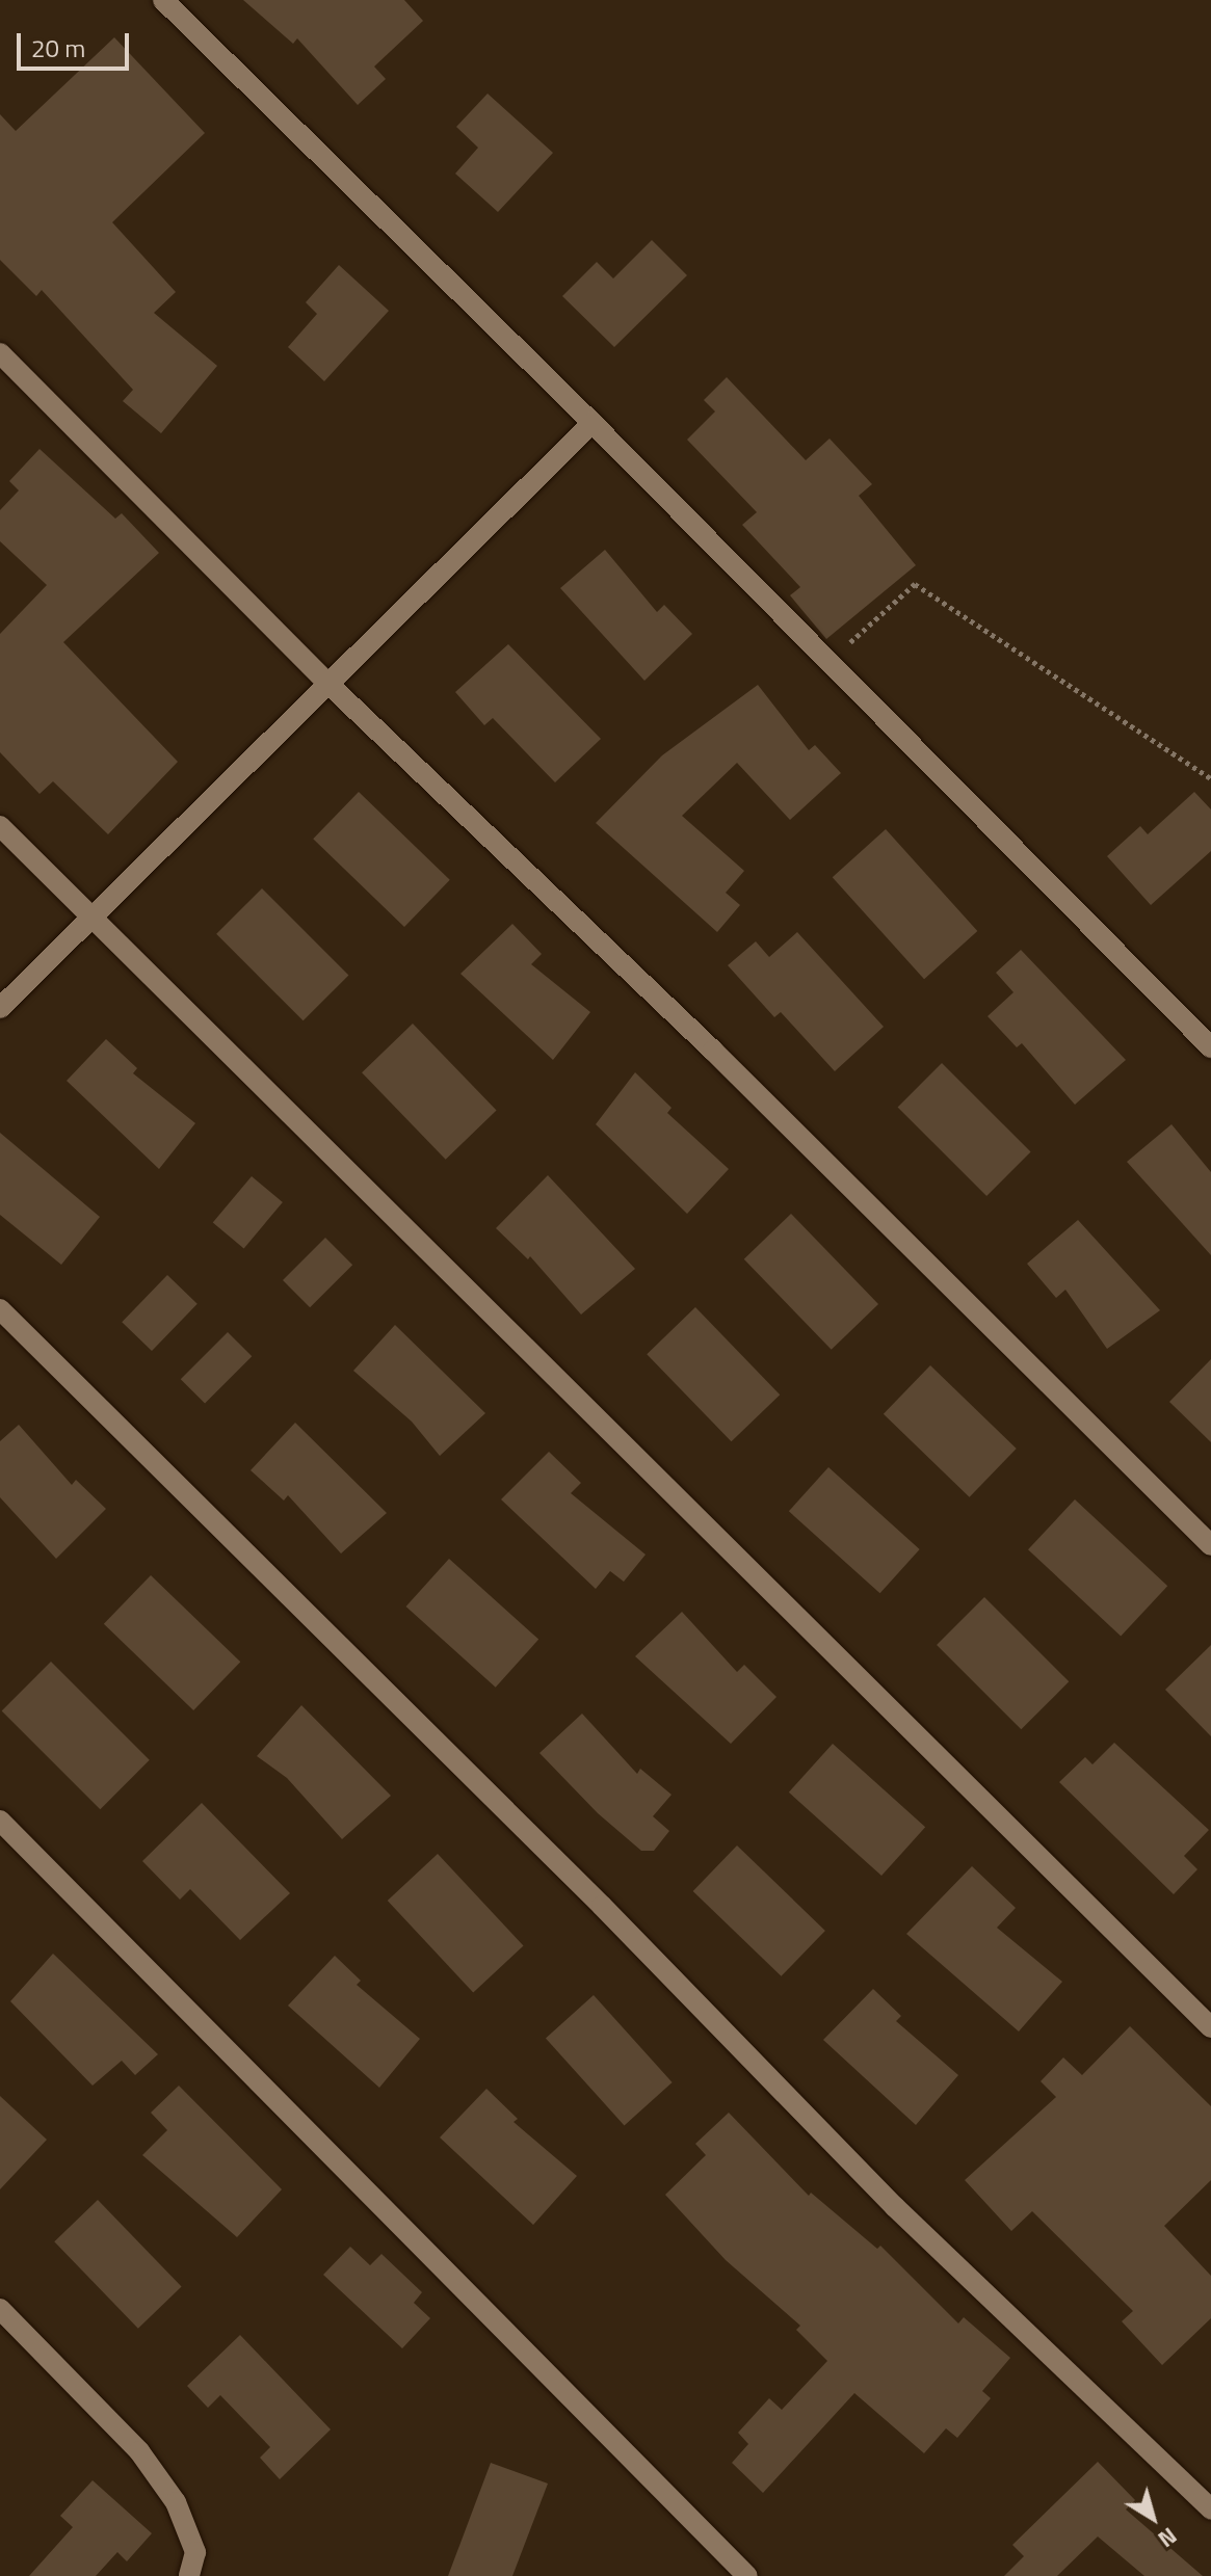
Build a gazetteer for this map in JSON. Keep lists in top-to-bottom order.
{
  "scale_bar": "20 m",
  "north": "bottom right"
}
